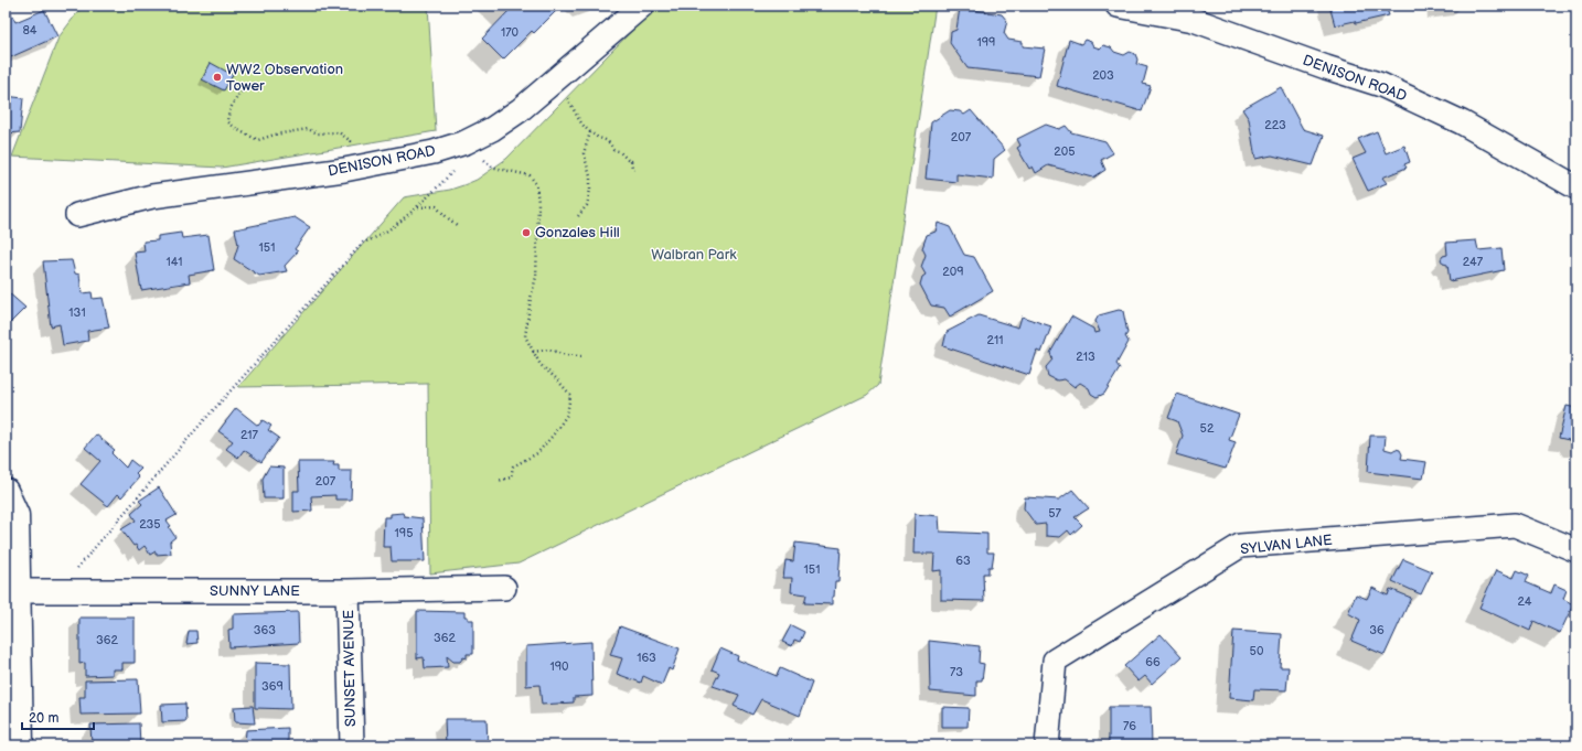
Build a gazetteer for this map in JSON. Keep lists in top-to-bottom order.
{
  "streets": {
    "street": [
      "DENISON ROAD",
      "SYLVAN LANE",
      "SUNNY LANE",
      "SUNSET AVENUE"
    ]
  },
  "crossings": [
    ["SUNNY LANE", "SUNSET AVENUE"]
  ],
  "parks": ["Walbran Park"],
  "places": ["WW2 Observation Tower", "Gonzales Hill"],
  "house_numbers": [
    "84",
    "170",
    "199",
    "203",
    "223",
    "207",
    "205",
    "151",
    "141",
    "247",
    "209",
    "131",
    "211",
    "213",
    "52",
    "217",
    "207",
    "57",
    "235",
    "195",
    "63",
    "151",
    "24",
    "363",
    "36",
    "362",
    "362",
    "50",
    "163",
    "66",
    "190",
    "73",
    "369",
    "76"
  ],
  "scale_bar": "20 m"
}
